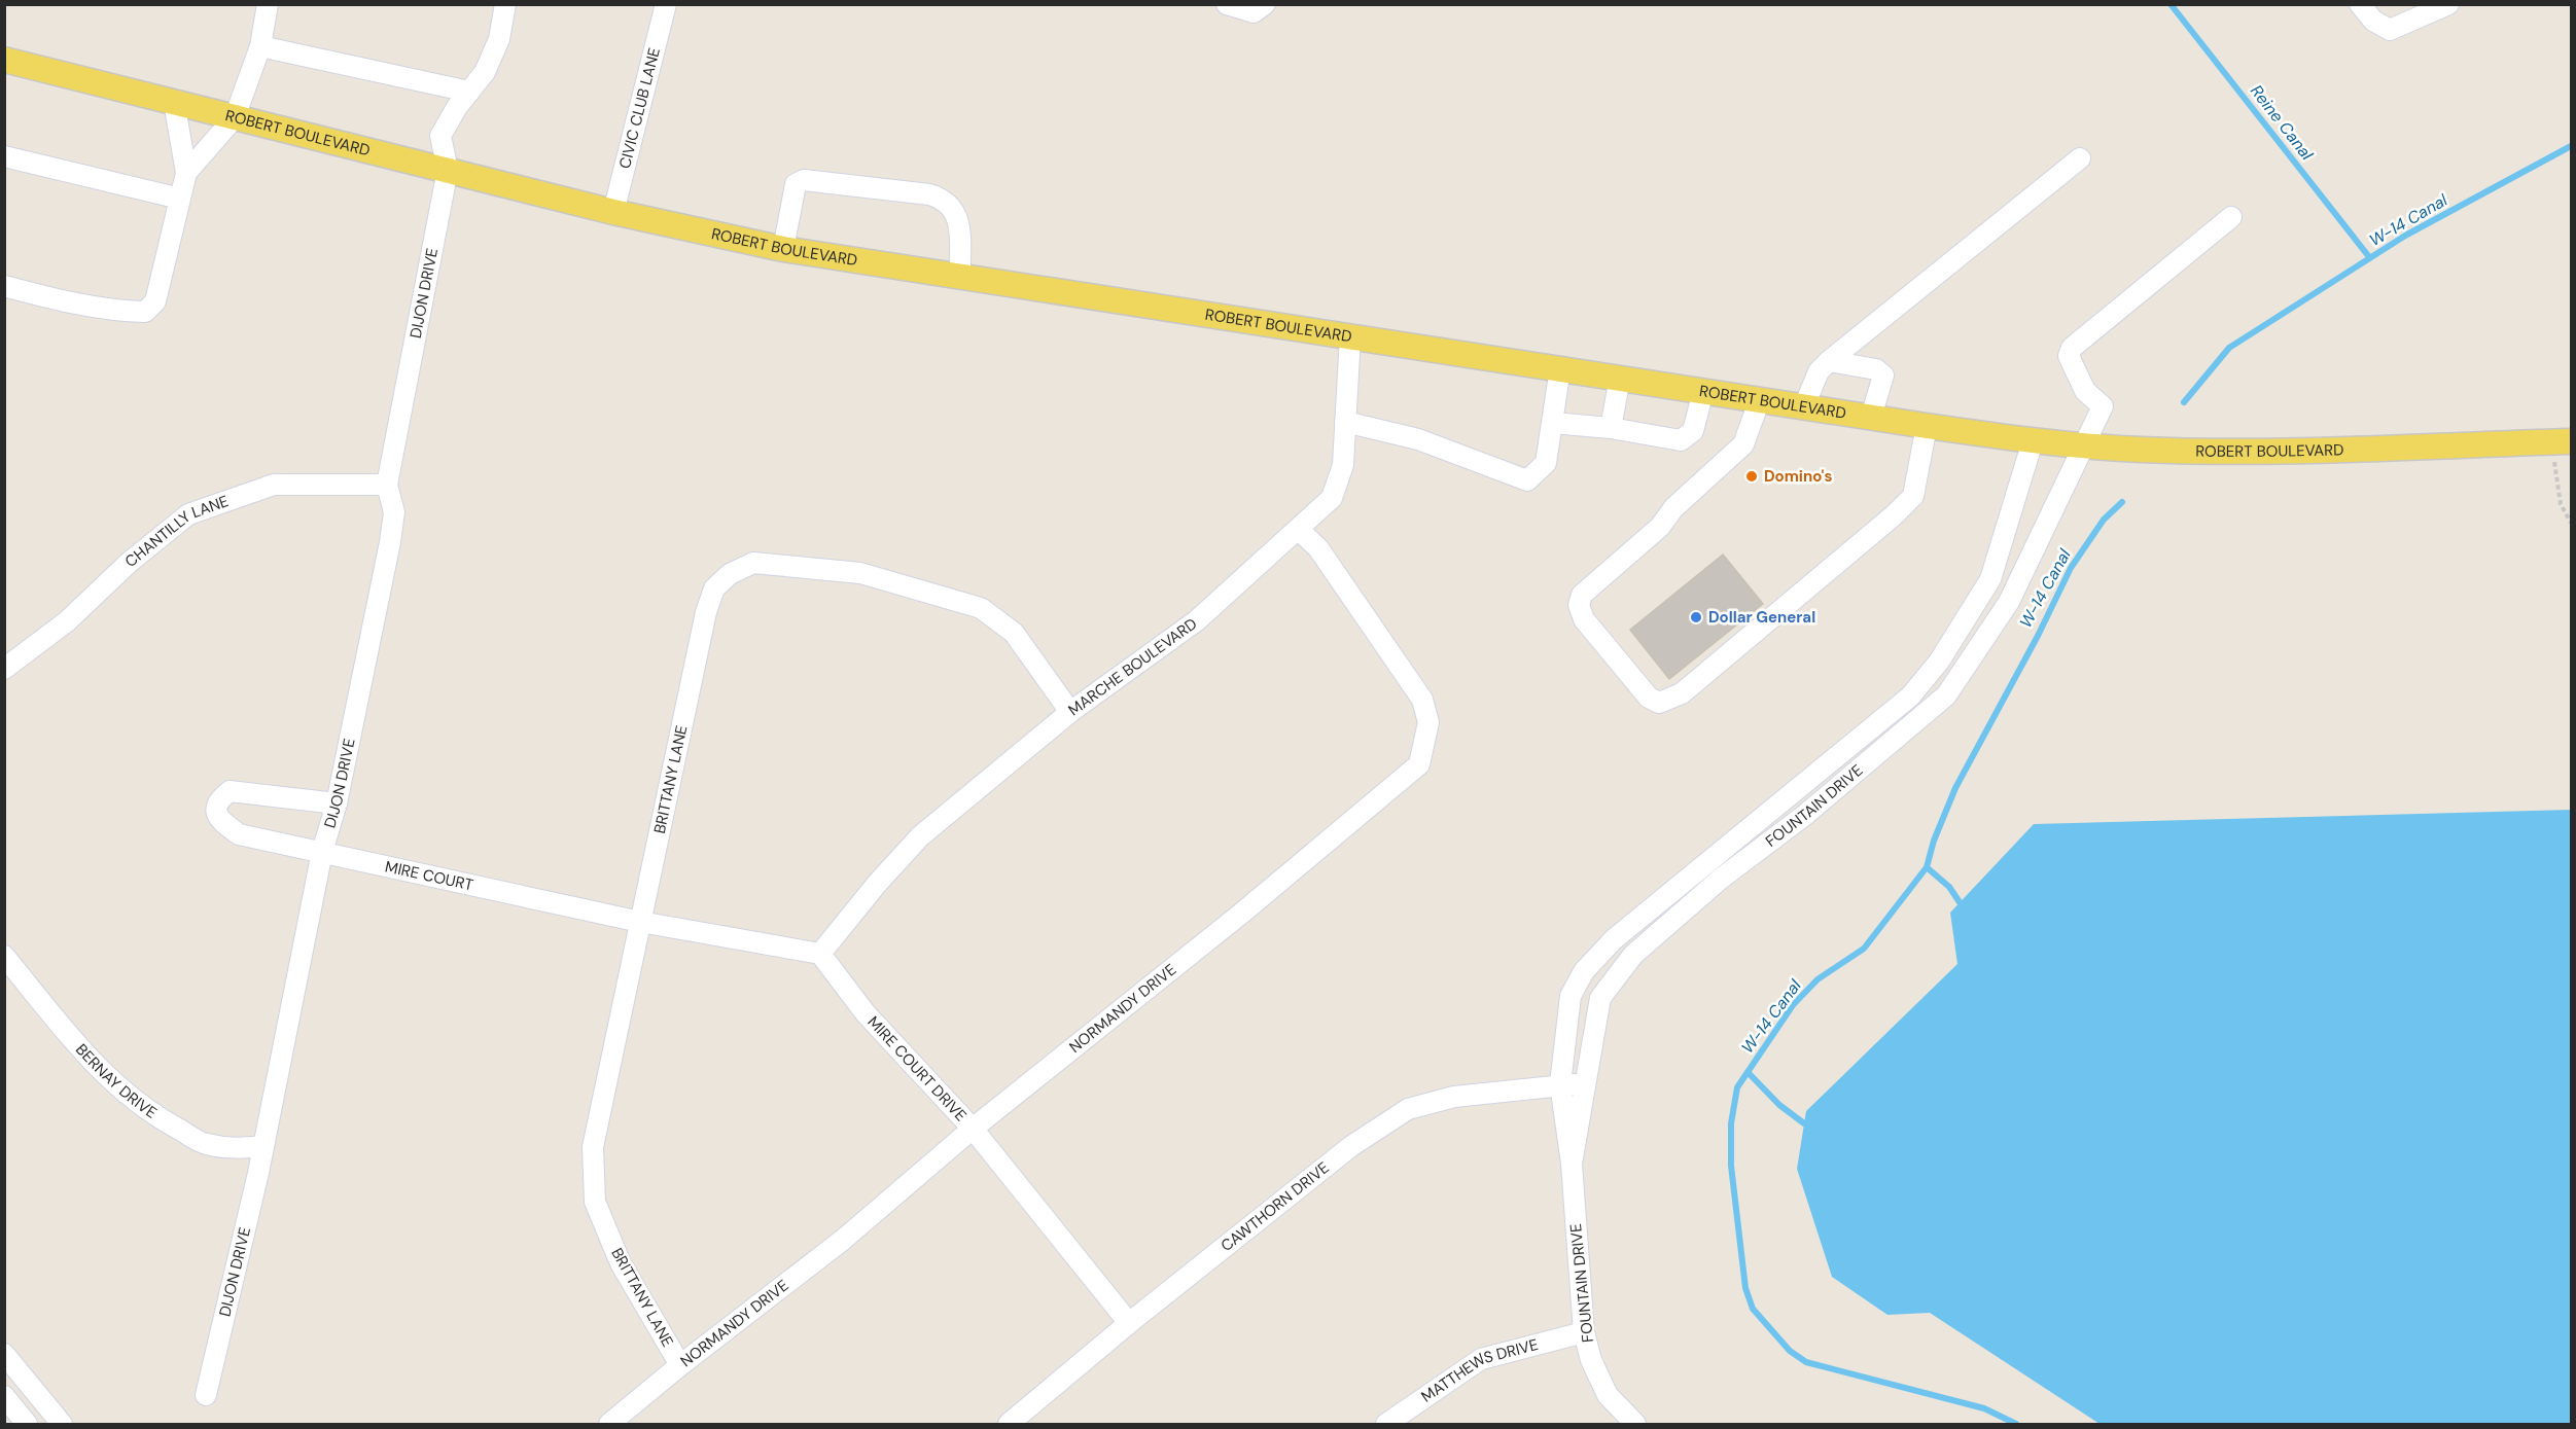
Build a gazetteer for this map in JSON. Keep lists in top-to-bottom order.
{
  "streets": {
    "main road": ["ROBERT BOULEVARD"],
    "street": [
      "CIVIC CLUB LANE",
      "DIJON DRIVE",
      "CHANTILLY LANE",
      "MARCHE BOULEVARD",
      "BRITTANY LANE",
      "FOUNTAIN DRIVE",
      "MIRE COURT",
      "NORMANDY DRIVE",
      "MIRE COURT DRIVE",
      "BERNAY DRIVE",
      "CAWTHORN DRIVE",
      "MATTHEWS DRIVE"
    ]
  },
  "crossings": [
    ["CIVIC CLUB LANE", "ROBERT BOULEVARD"],
    ["ROBERT BOULEVARD", "DIJON DRIVE"],
    ["ROBERT BOULEVARD", "MARCHE BOULEVARD"],
    ["ROBERT BOULEVARD", "FOUNTAIN DRIVE"],
    ["DIJON DRIVE", "CHANTILLY LANE"],
    ["DIJON DRIVE", "MIRE COURT"],
    ["DIJON DRIVE", "BERNAY DRIVE"],
    ["MARCHE BOULEVARD", "BRITTANY LANE"],
    ["MARCHE BOULEVARD", "NORMANDY DRIVE"],
    ["MARCHE BOULEVARD", "MIRE COURT DRIVE"],
    ["BRITTANY LANE", "MIRE COURT"],
    ["BRITTANY LANE", "NORMANDY DRIVE"],
    ["FOUNTAIN DRIVE", "CAWTHORN DRIVE"],
    ["FOUNTAIN DRIVE", "MATTHEWS DRIVE"],
    ["NORMANDY DRIVE", "MIRE COURT DRIVE"],
    ["MIRE COURT DRIVE", "CAWTHORN DRIVE"]
  ],
  "water": ["Reine Canal", "W-14 Canal"],
  "places": ["Domino's", "Dollar General"]
}
